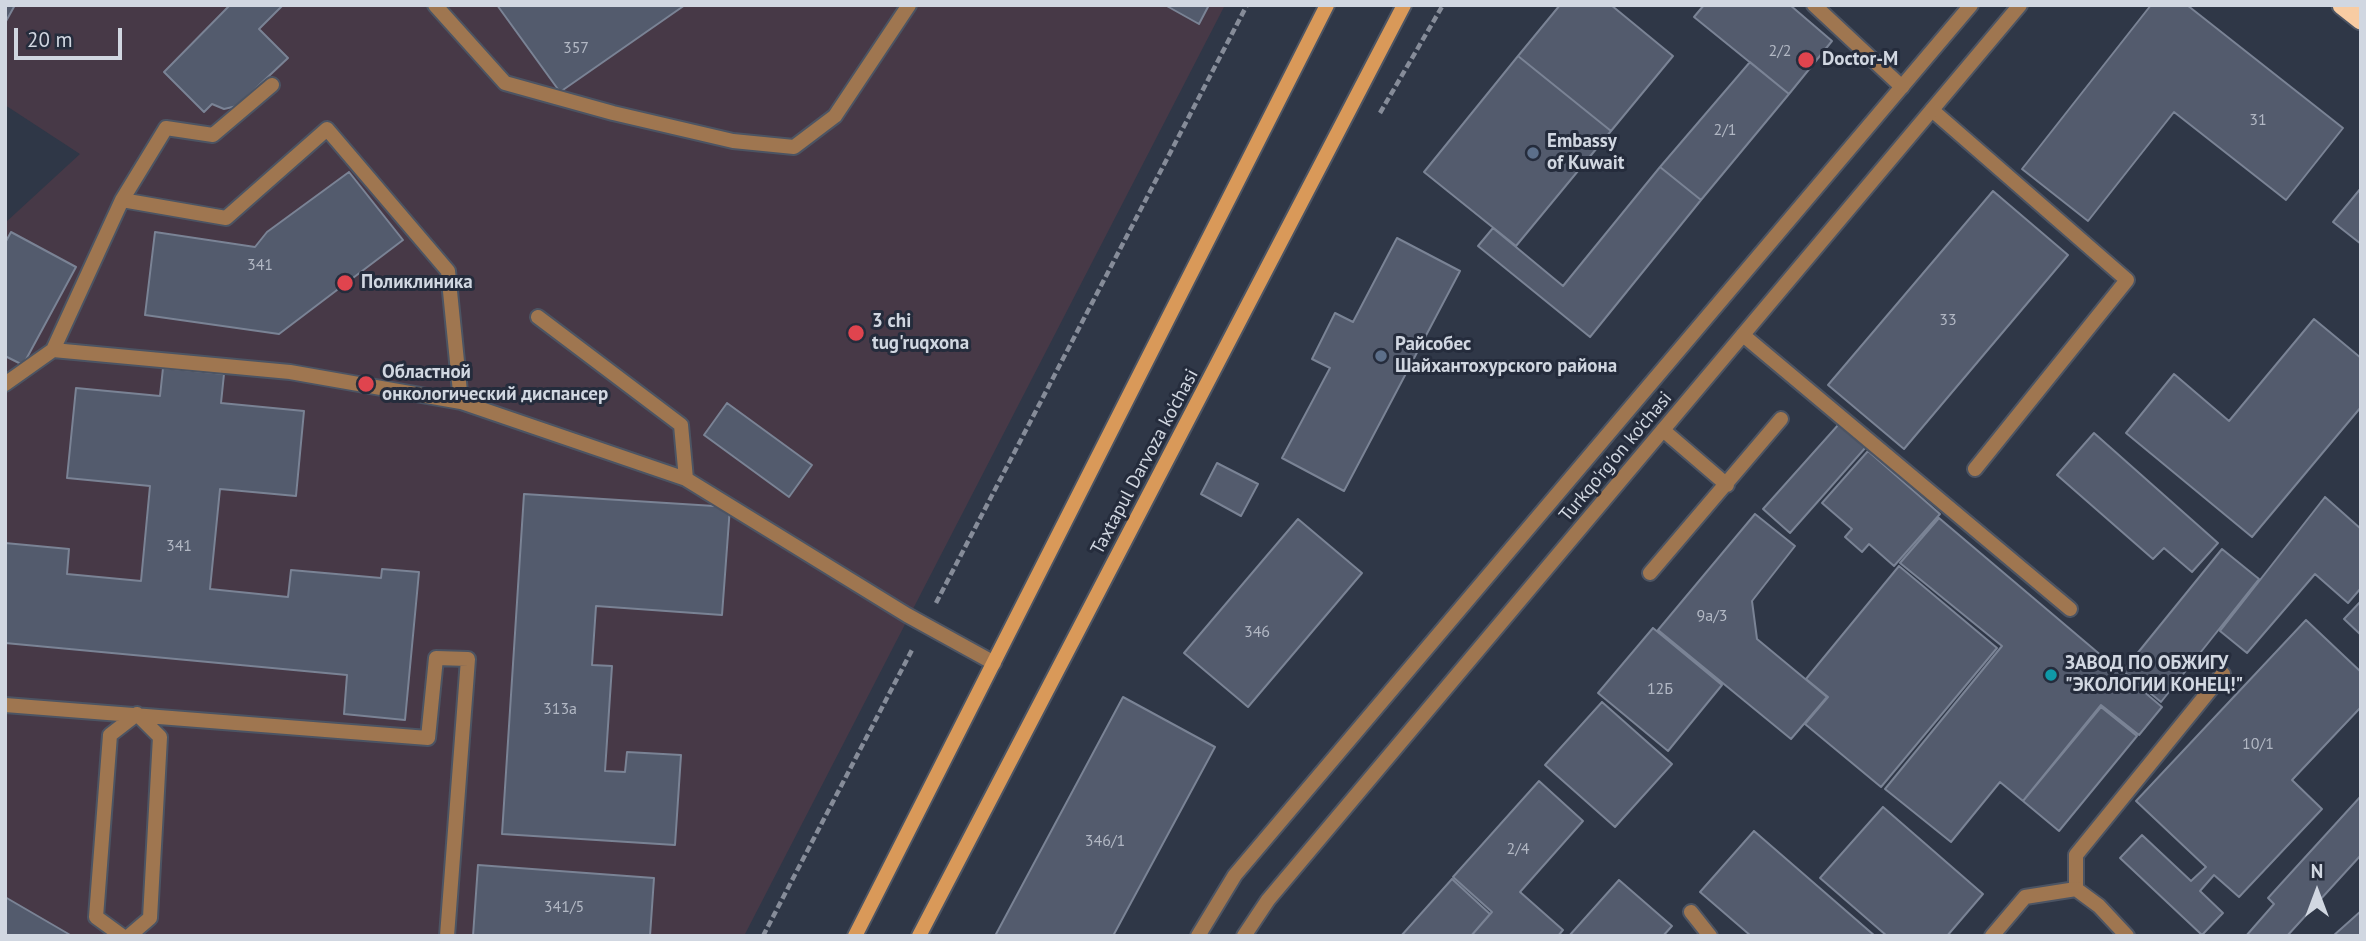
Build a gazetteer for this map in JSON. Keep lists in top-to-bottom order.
{
  "streets": {
    "main road": ["Taxtapul Darvoza ko'chasi"],
    "street": ["Turkqo'rg'on ko'chasi"]
  },
  "places": [
    "Doctor-M",
    "Embassy of Kuwait",
    "Поликлиника",
    "3 chi tug'ruqxona",
    "Райсобес Шайхантохурского района",
    "Областной онкологический диспансер",
    "ЗАВОД ПО ОБЖИГУ \"ЭКОЛОГИИ КОНЕЦ!\""
  ],
  "house_numbers": [
    "357",
    "2/2",
    "31",
    "2/1",
    "341",
    "33",
    "341",
    "9а/3",
    "346",
    "12Б",
    "313a",
    "10/1",
    "346/1",
    "2/4",
    "341/5"
  ],
  "scale_bar": "20 m",
  "north": "top"
}
